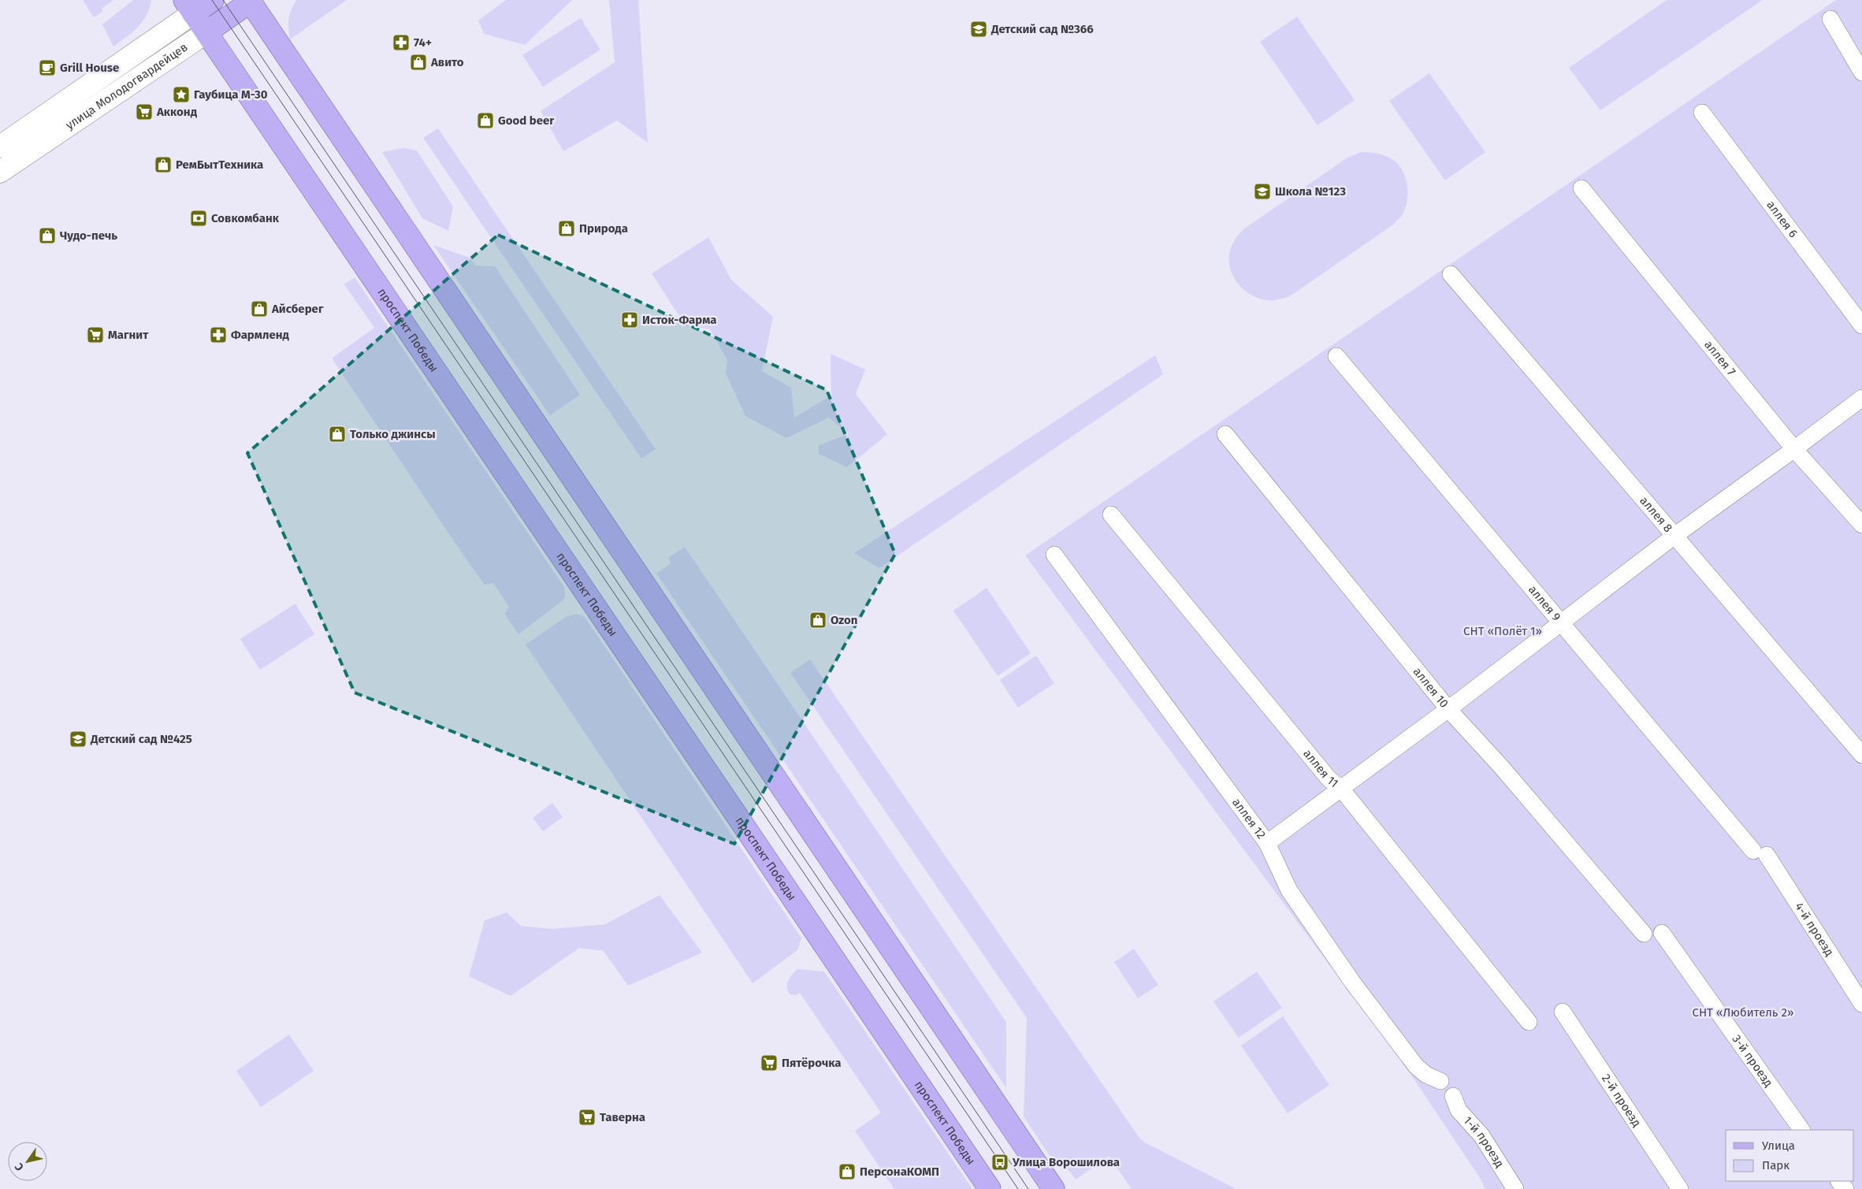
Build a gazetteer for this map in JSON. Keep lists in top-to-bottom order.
{
  "streets": {
    "main road": ["улица Молодогвардейцев", "проспект Победы"],
    "street": [
      "аллея 6",
      "аллея 7",
      "аллея 8",
      "аллея 9",
      "аллея 10",
      "аллея 11",
      "аллея 12",
      "4-й проезд",
      "3-й проезд",
      "2-й проезд",
      "1-й проезд"
    ]
  },
  "crossings": [
    ["улица Молодогвардейцев", "проспект Победы"],
    ["аллея 9", "4-й проезд"]
  ],
  "parks": ["СНТ «Полёт 1»", "СНТ «Любитель 2»"],
  "places": {
    "school or university": ["Детский сад №366", "Школа №123", "Детский сад №425"],
    "pharmacy": ["74+", "Исток-Фарма", "Фармленд"],
    "shop": [
      "Авито",
      "Good beer",
      "РемБытТехника",
      "Природа",
      "Чудо-печь",
      "Айсберег",
      "Только джинсы",
      "Ozon",
      "ПерсонаКОМП"
    ],
    "cafe": ["Grill House"],
    "place": ["Гаубица М-30"],
    "supermarket": [
      "Акконд",
      "Магнит",
      "Пятёрочка",
      "Таверна"
    ],
    "bank": ["Совкомбанк"],
    "bus stop": ["Улица Ворошилова"]
  },
  "legend": ["Улица", "Парк"],
  "north": "bottom left"
}
